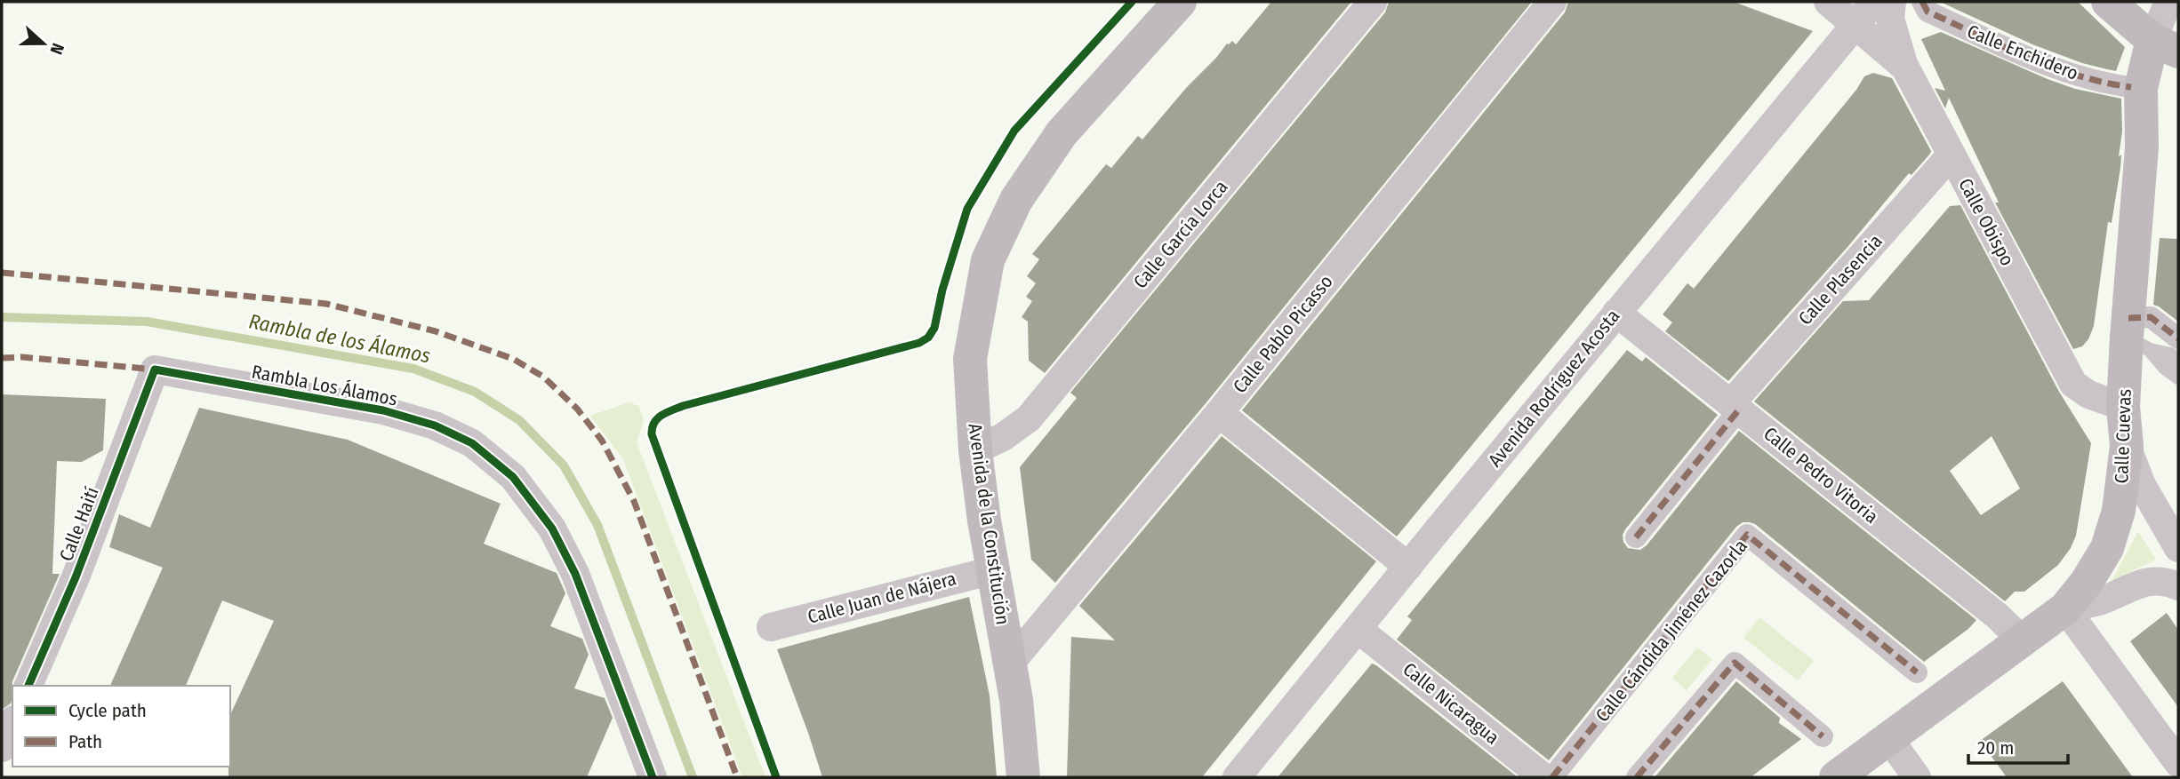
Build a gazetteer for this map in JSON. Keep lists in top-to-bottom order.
{
  "streets": {
    "main road": ["Calle Cuevas", "Avenida de la Constitución"],
    "street": [
      "Calle Enchidero",
      "Calle Obispo",
      "Calle García Lorca",
      "Calle Plasencia",
      "Calle Pablo Picasso",
      "Rambla Los Álamos",
      "Avenida Rodríguez Acosta",
      "Calle Pedro Vitoria",
      "Calle Haití",
      "Calle Juan de Nájera",
      "Calle Cándida Jiménez Cazorla",
      "Calle Nicaragua"
    ]
  },
  "crossings": [
    ["Calle Obispo", "Calle Plasencia"],
    ["Calle Obispo", "Avenida Rodríguez Acosta"],
    ["Calle Obispo", "Calle Cuevas"],
    ["Calle García Lorca", "Avenida de la Constitución"],
    ["Calle Plasencia", "Calle Pedro Vitoria"],
    ["Calle Pablo Picasso", "Avenida de la Constitución"],
    ["Rambla Los Álamos", "Calle Haití"],
    ["Avenida Rodríguez Acosta", "Calle Pedro Vitoria"],
    ["Avenida Rodríguez Acosta", "Calle Nicaragua"],
    ["Calle Cuevas", "Calle Pedro Vitoria"],
    ["Avenida de la Constitución", "Calle Juan de Nájera"]
  ],
  "water": ["Rambla de los Álamos"],
  "legend": ["Cycle path", "Path"],
  "scale_bar": "20 m",
  "north": "right"
}
